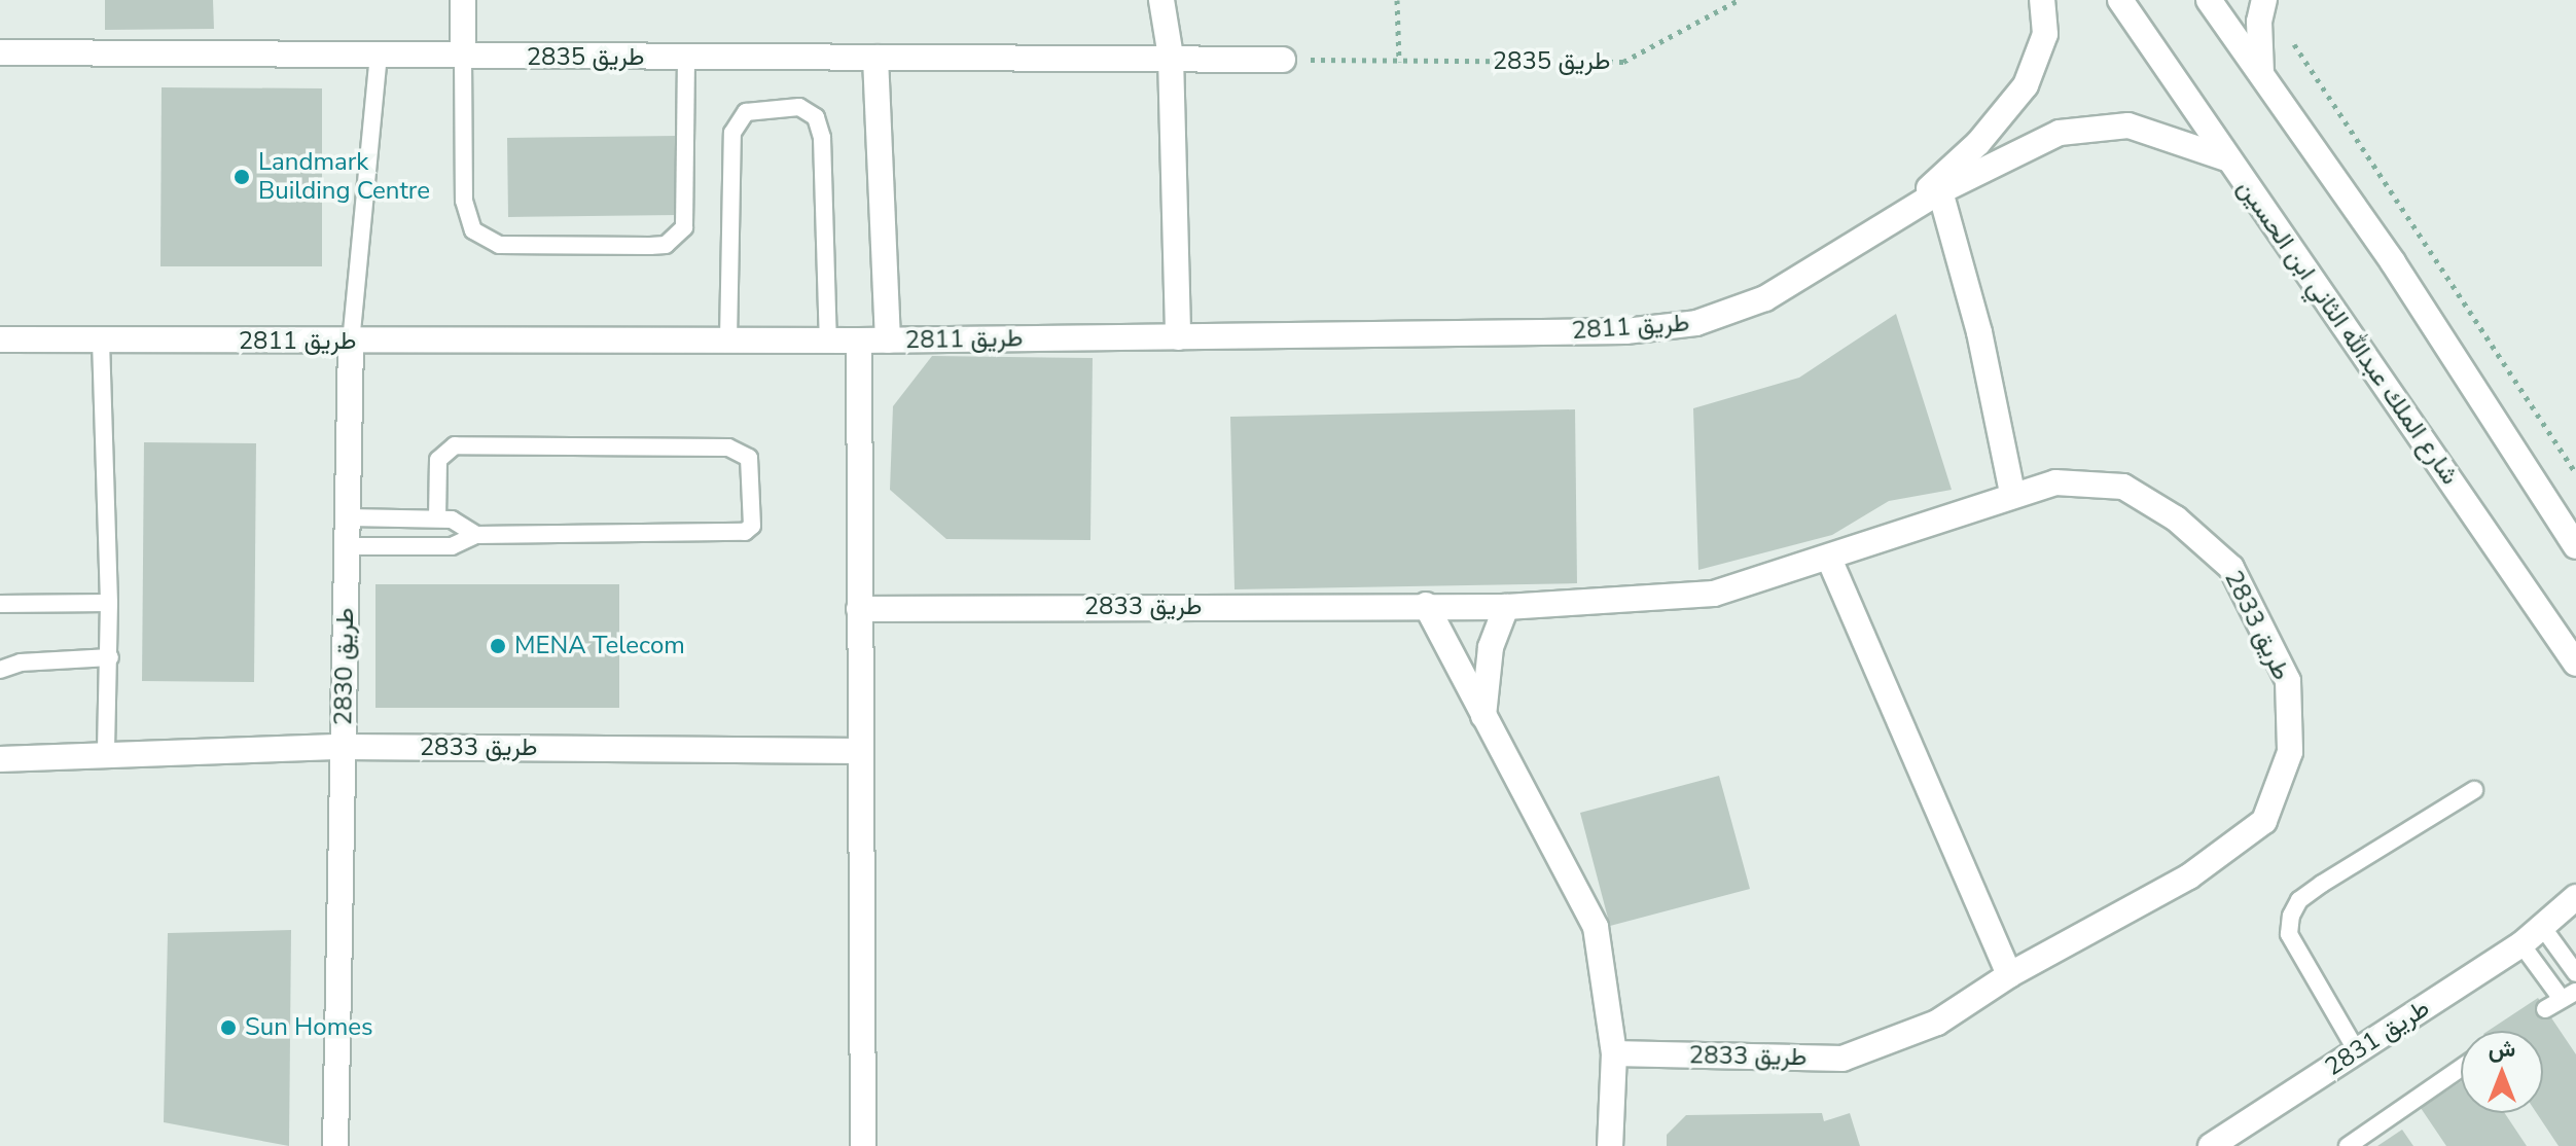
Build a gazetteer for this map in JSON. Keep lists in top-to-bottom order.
{
  "streets": {
    "street": [
      "طريق 2835",
      "طريق 2811",
      "شارع الملك عبدالله الثاني ابن الحسين",
      "طريق 2833",
      "طريق 2830",
      "طريق 2831"
    ]
  },
  "crossings": [
    ["طريق 2811", "شارع الملك عبدالله الثاني ابن الحسين"],
    ["طريق 2811", "طريق 2830"],
    ["طريق 2833", "طريق 2830"]
  ],
  "places": ["Landmark Building Centre", "MENA Telecom", "Sun Homes"],
  "north": "top"
}
